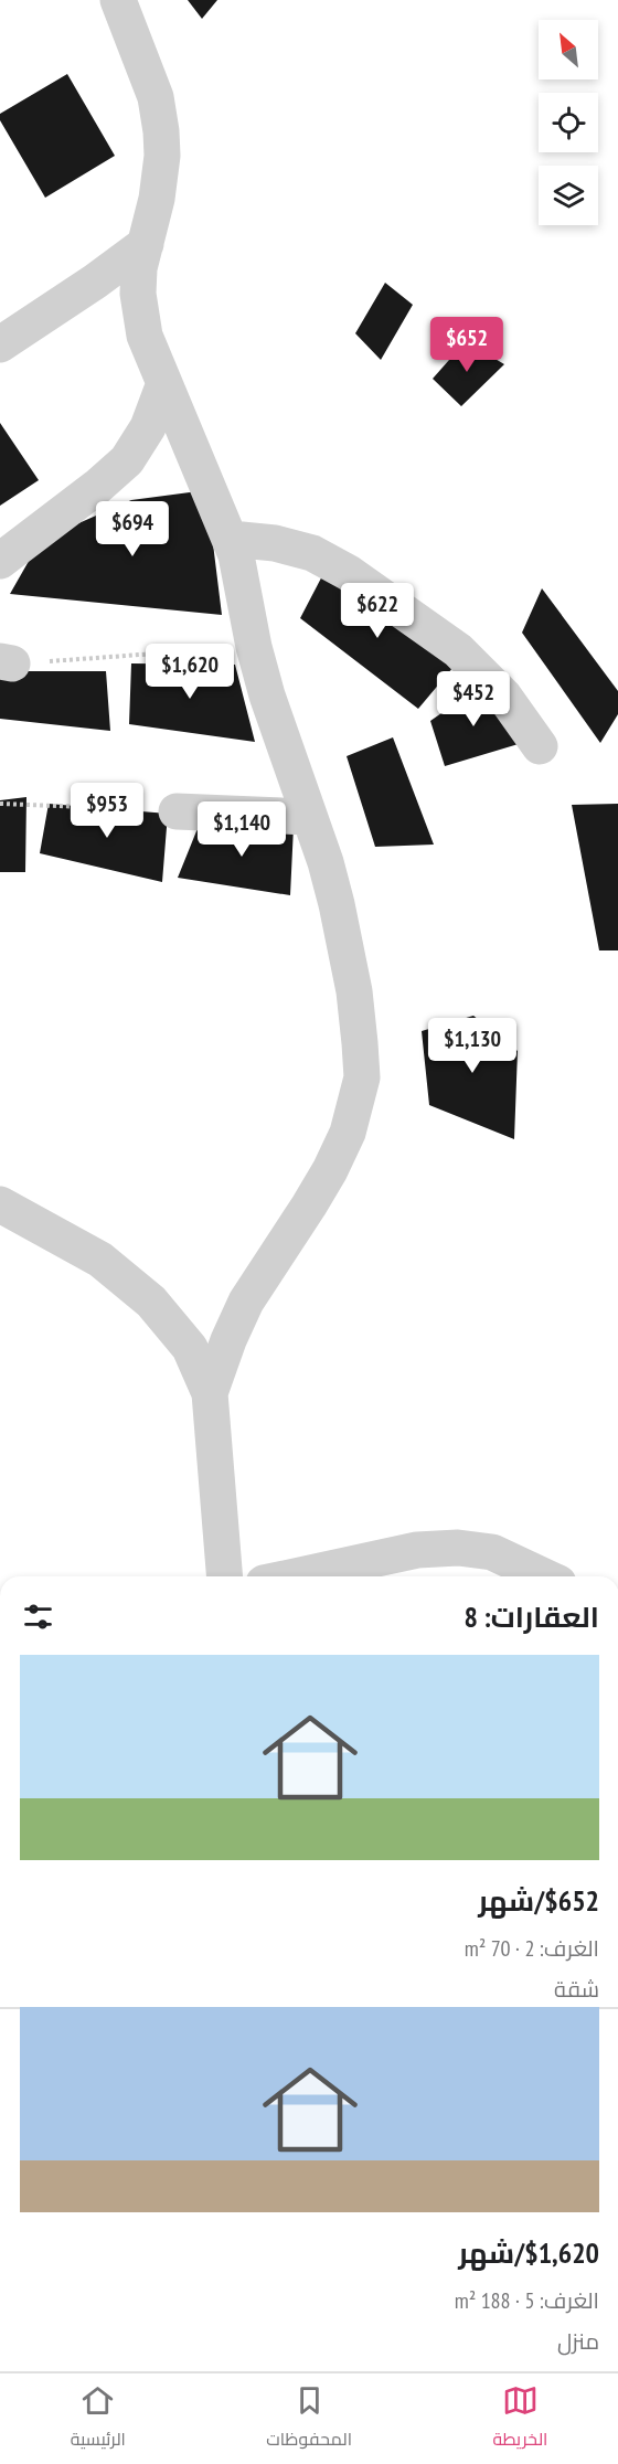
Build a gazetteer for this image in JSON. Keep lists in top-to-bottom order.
{
  "north": "top left",
  "page": {
    "price": [
      "$652",
      "$694",
      "$622",
      "$1,620",
      "$452",
      "$953",
      "$1,140",
      "$1,130"
    ],
    "heading": "العقارات: 8",
    "list": [
      {
        "name": "$652/شهر",
        "note": "الغرف: 2 · 70 m² · شقة"
      },
      {
        "name": "$1,620/شهر",
        "note": "الغرف: 5 · 188 m² · منزل"
      }
    ],
    "tabs": ["الخريطة", "المحفوظات", "الرئيسية"]
  }
}
